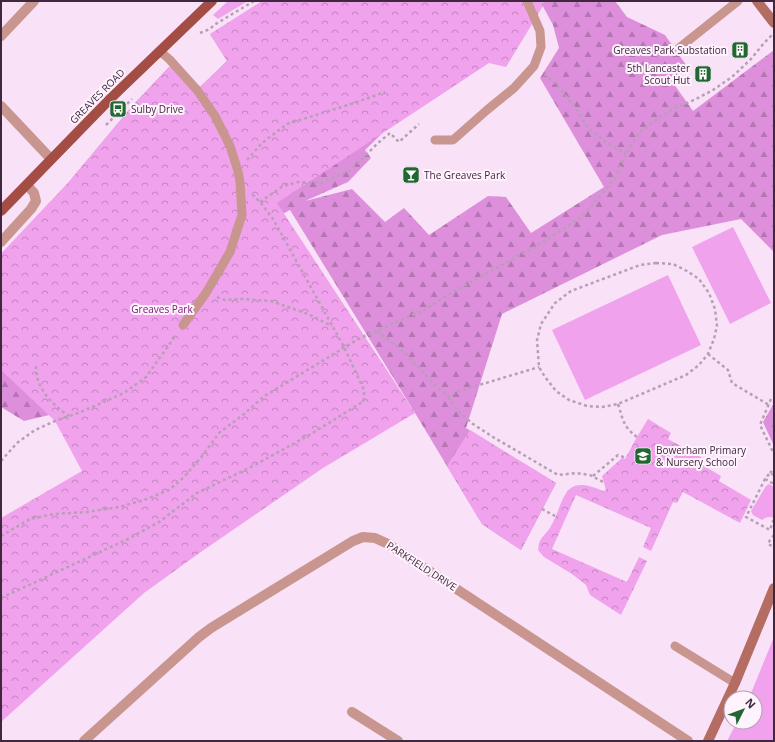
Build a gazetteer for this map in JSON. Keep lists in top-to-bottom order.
{
  "streets": {
    "main road": ["GREAVES ROAD"],
    "street": ["PARKFIELD DRIVE"]
  },
  "parks": ["Greaves Park"],
  "places": {
    "building": ["Greaves Park Substation", "5th Lancaster Scout Hut"],
    "bus stop": ["Sulby Drive"],
    "bar": ["The Greaves Park"],
    "school or university": ["Bowerham Primary & Nursery School"]
  },
  "north": "top right"
}
